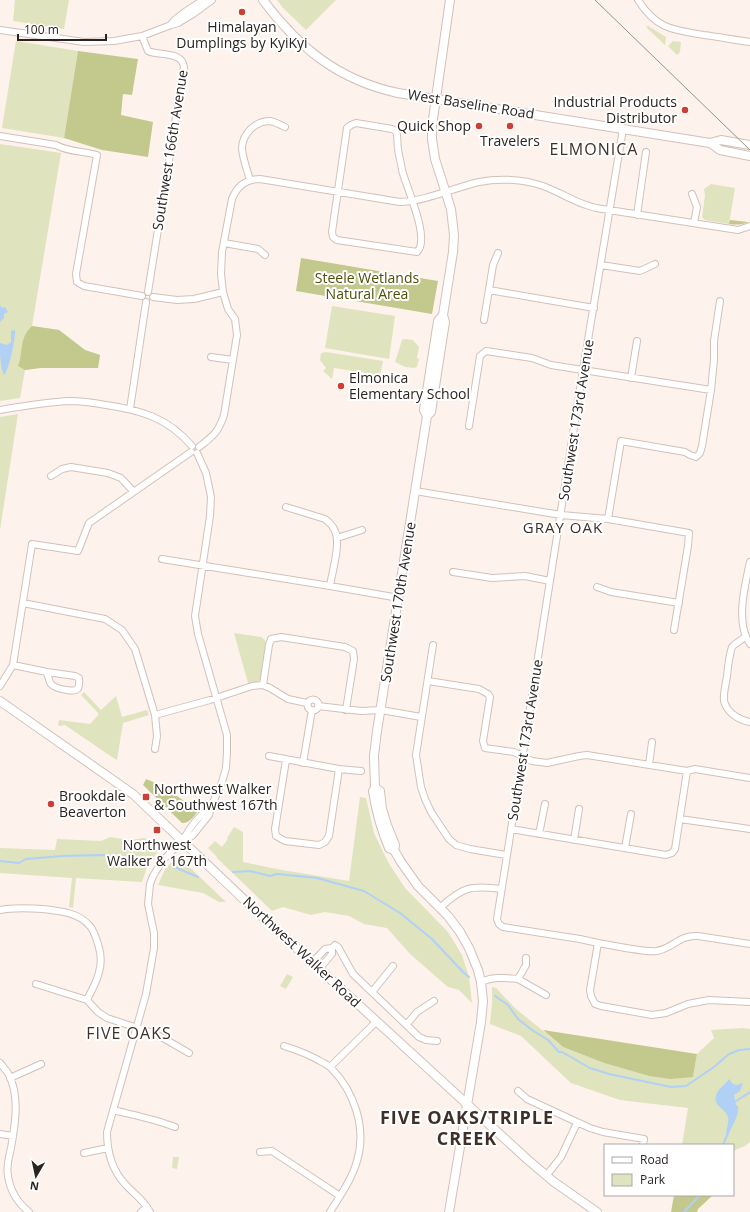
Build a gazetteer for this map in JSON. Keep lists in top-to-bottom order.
{
  "streets": {
    "main road": ["West Baseline Road", "Southwest 170th Avenue", "Northwest Walker Road"],
    "street": ["Southwest 166th Avenue", "Southwest 173rd Avenue"]
  },
  "crossings": [
    ["West Baseline Road", "Southwest 173rd Avenue"],
    ["West Baseline Road", "Southwest 170th Avenue"],
    ["Southwest 170th Avenue", "Northwest Walker Road"]
  ],
  "districts": [
    "ELMONICA",
    "GRAY OAK",
    "FIVE OAKS",
    "FIVE OAKS/TRIPLE CREEK"
  ],
  "parks": ["Steele Wetlands Natural Area"],
  "places": {
    "other": [
      "Himalayan Dumplings by KyiKyi",
      "Industrial Products Distributor",
      "Quick Shop",
      "Travelers",
      "Elmonica Elementary School",
      "Brookdale Beaverton"
    ],
    "transit": ["Northwest Walker & Southwest 167th", "Northwest Walker & 167th"]
  },
  "legend": ["Road", "Park"],
  "scale_bar": "100 m",
  "north": "bottom"
}
